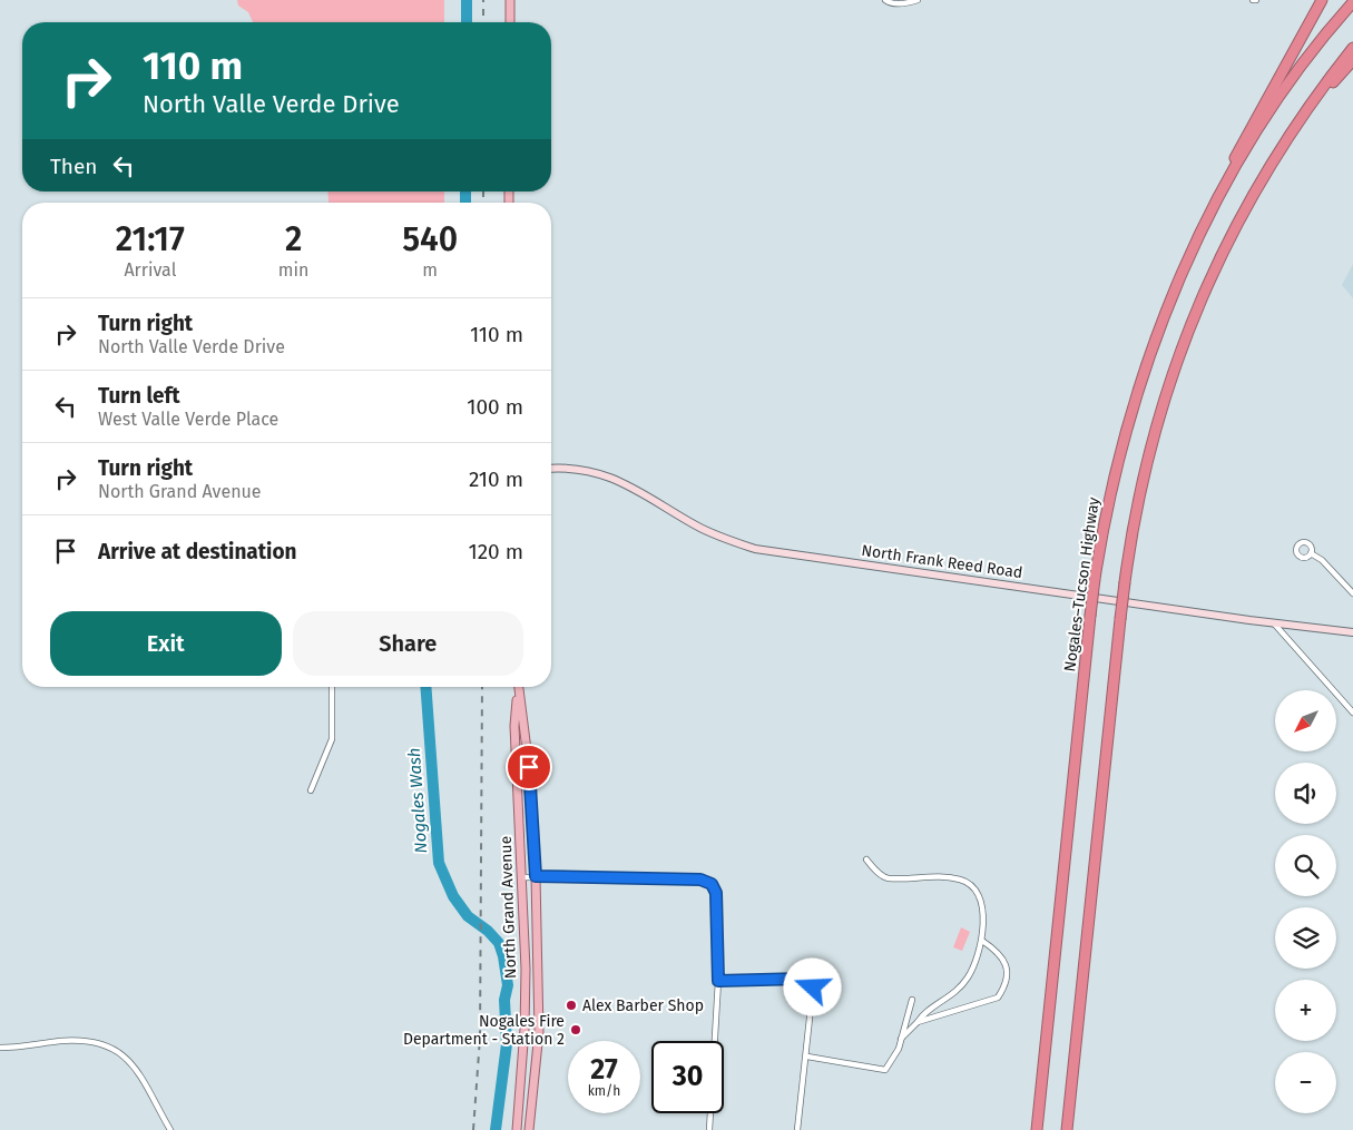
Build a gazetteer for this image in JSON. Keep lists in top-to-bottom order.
{
  "streets": {
    "highway": ["Nogales–Tucson Highway"],
    "main road": ["North Grand Avenue"],
    "street": ["North Frank Reed Road"]
  },
  "water": ["Nogales Wash"],
  "places": ["Alex Barber Shop", "Nogales Fire Department - Station 2"],
  "north": "bottom left",
  "page": {
    "turn": ["110 m", "North Valle Verde Drive"],
    "then": "Then",
    "eta": [
      "21:17",
      "Arrival",
      "2",
      "min",
      "540",
      "m"
    ],
    "list": [
      {
        "name": "Turn right",
        "note": "North Valle Verde Drive",
        "value": "110 m"
      },
      {
        "name": "Turn left",
        "note": "West Valle Verde Place",
        "value": "100 m"
      },
      {
        "name": "Turn right",
        "note": "North Grand Avenue",
        "value": "210 m"
      },
      {
        "name": "Arrive at destination",
        "value": "120 m"
      }
    ],
    "buttons": ["Exit", "Share"],
    "map_buttons": ["+", "−"],
    "speed": "27 km/h",
    "limit": "30"
  }
}
